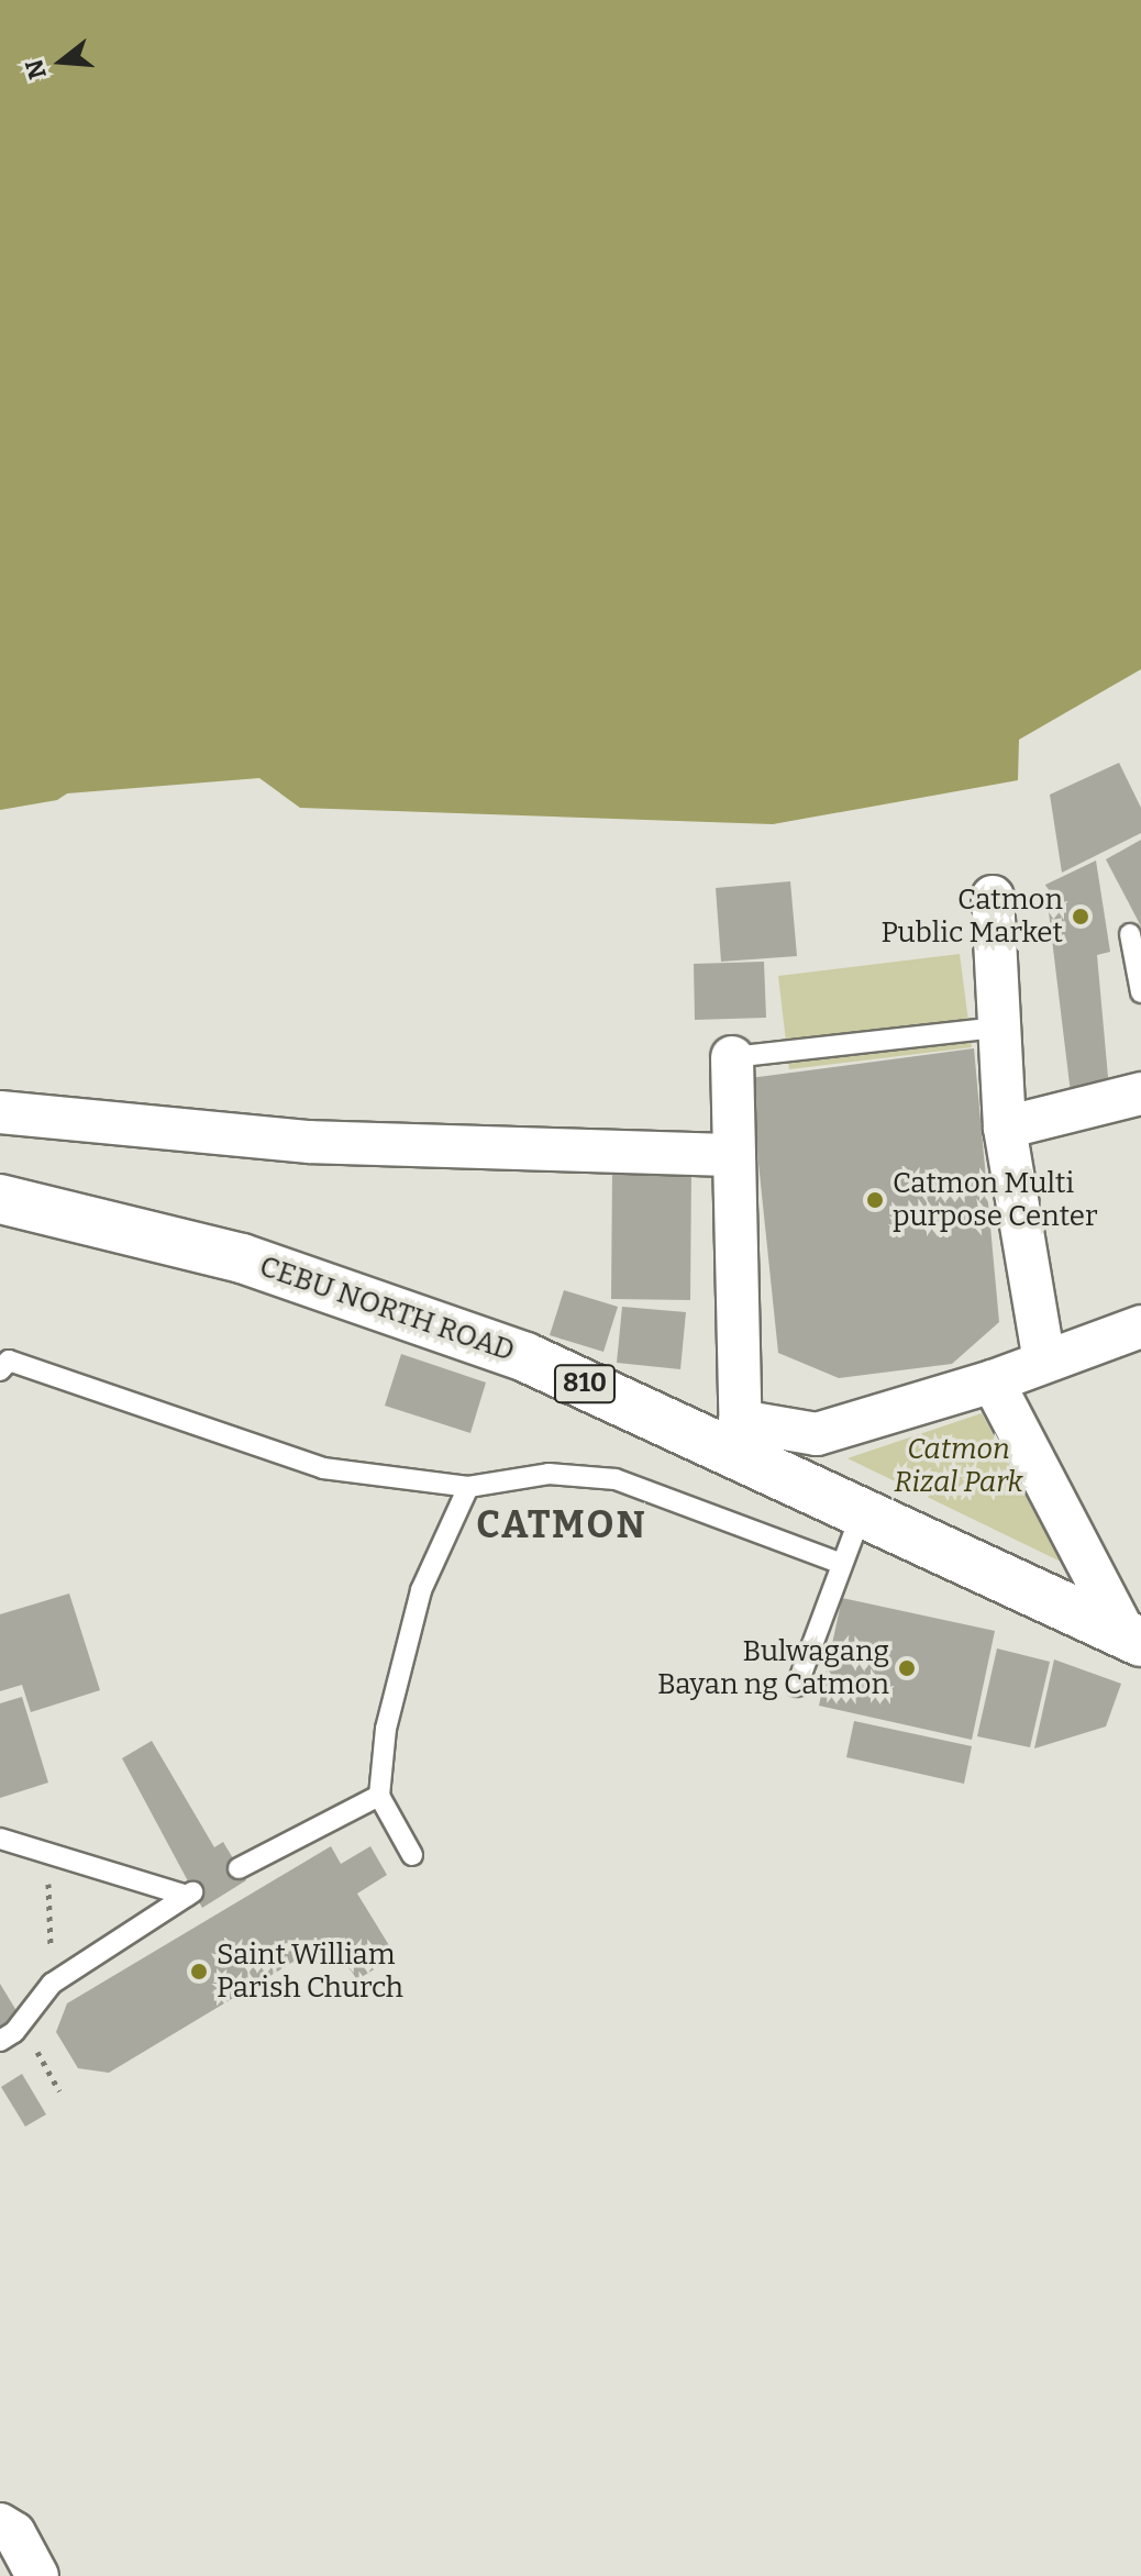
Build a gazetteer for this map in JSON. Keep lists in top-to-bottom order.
{
  "streets": {
    "highway": ["CEBU NORTH ROAD", "810"]
  },
  "districts": ["CATMON"],
  "parks": ["Catmon Rizal Park"],
  "places": [
    "Catmon Public Market",
    "Catmon Multi purpose Center",
    "Bulwagang Bayan ng Catmon",
    "Saint William Parish Church"
  ],
  "north": "left"
}
